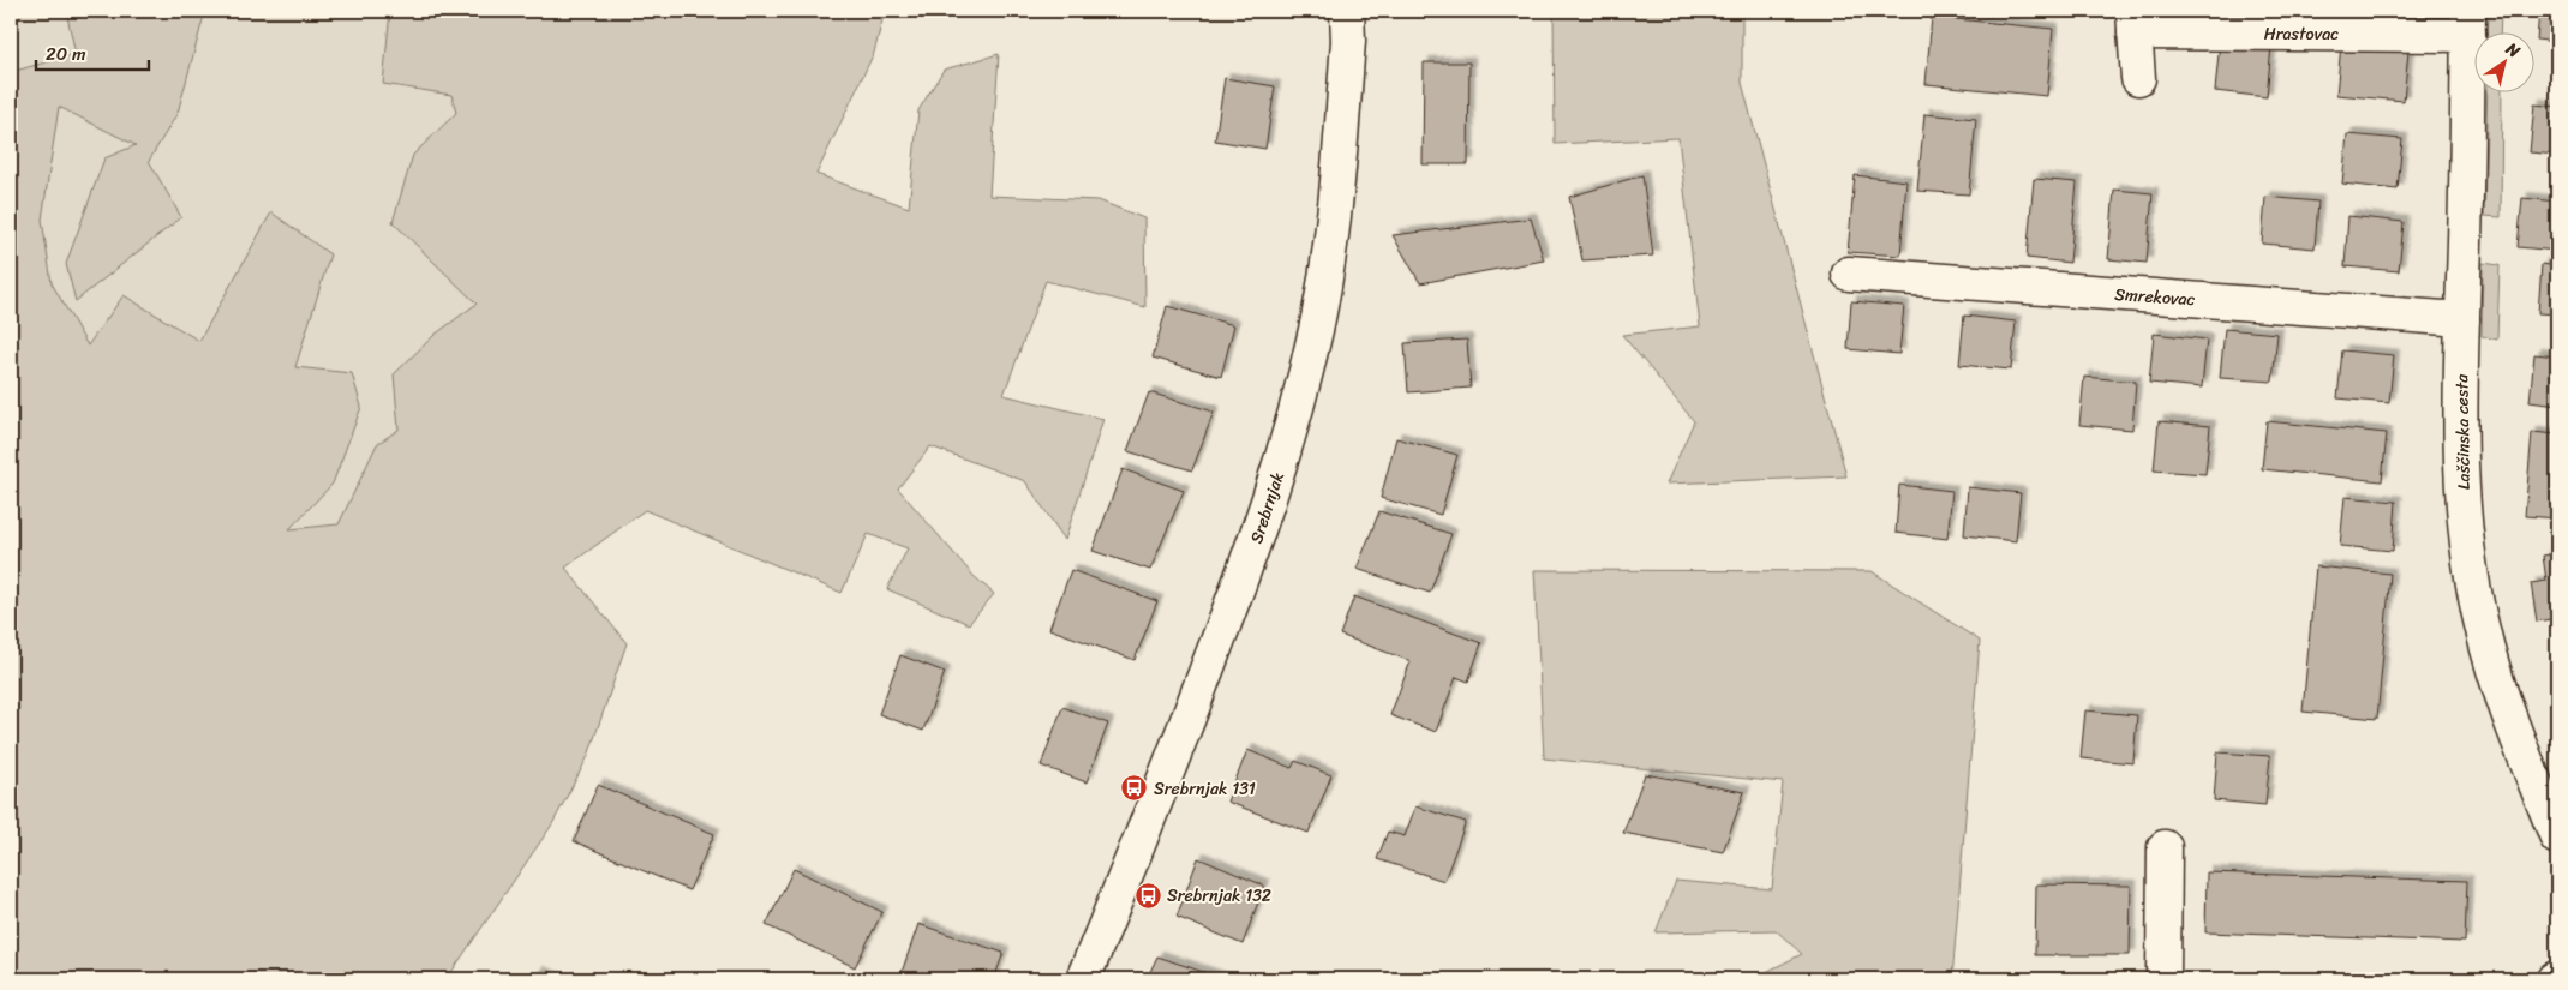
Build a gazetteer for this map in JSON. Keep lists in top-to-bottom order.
{
  "streets": {
    "main road": [
      "Hrastovac",
      "Smrekovac",
      "Laščinska cesta",
      "Srebrnjak"
    ]
  },
  "crossings": [
    ["Hrastovac", "Laščinska cesta"],
    ["Smrekovac", "Laščinska cesta"]
  ],
  "places": {
    "bus stop": ["Srebrnjak 131", "Srebrnjak 132"]
  },
  "scale_bar": "20 m",
  "north": "top right"
}
